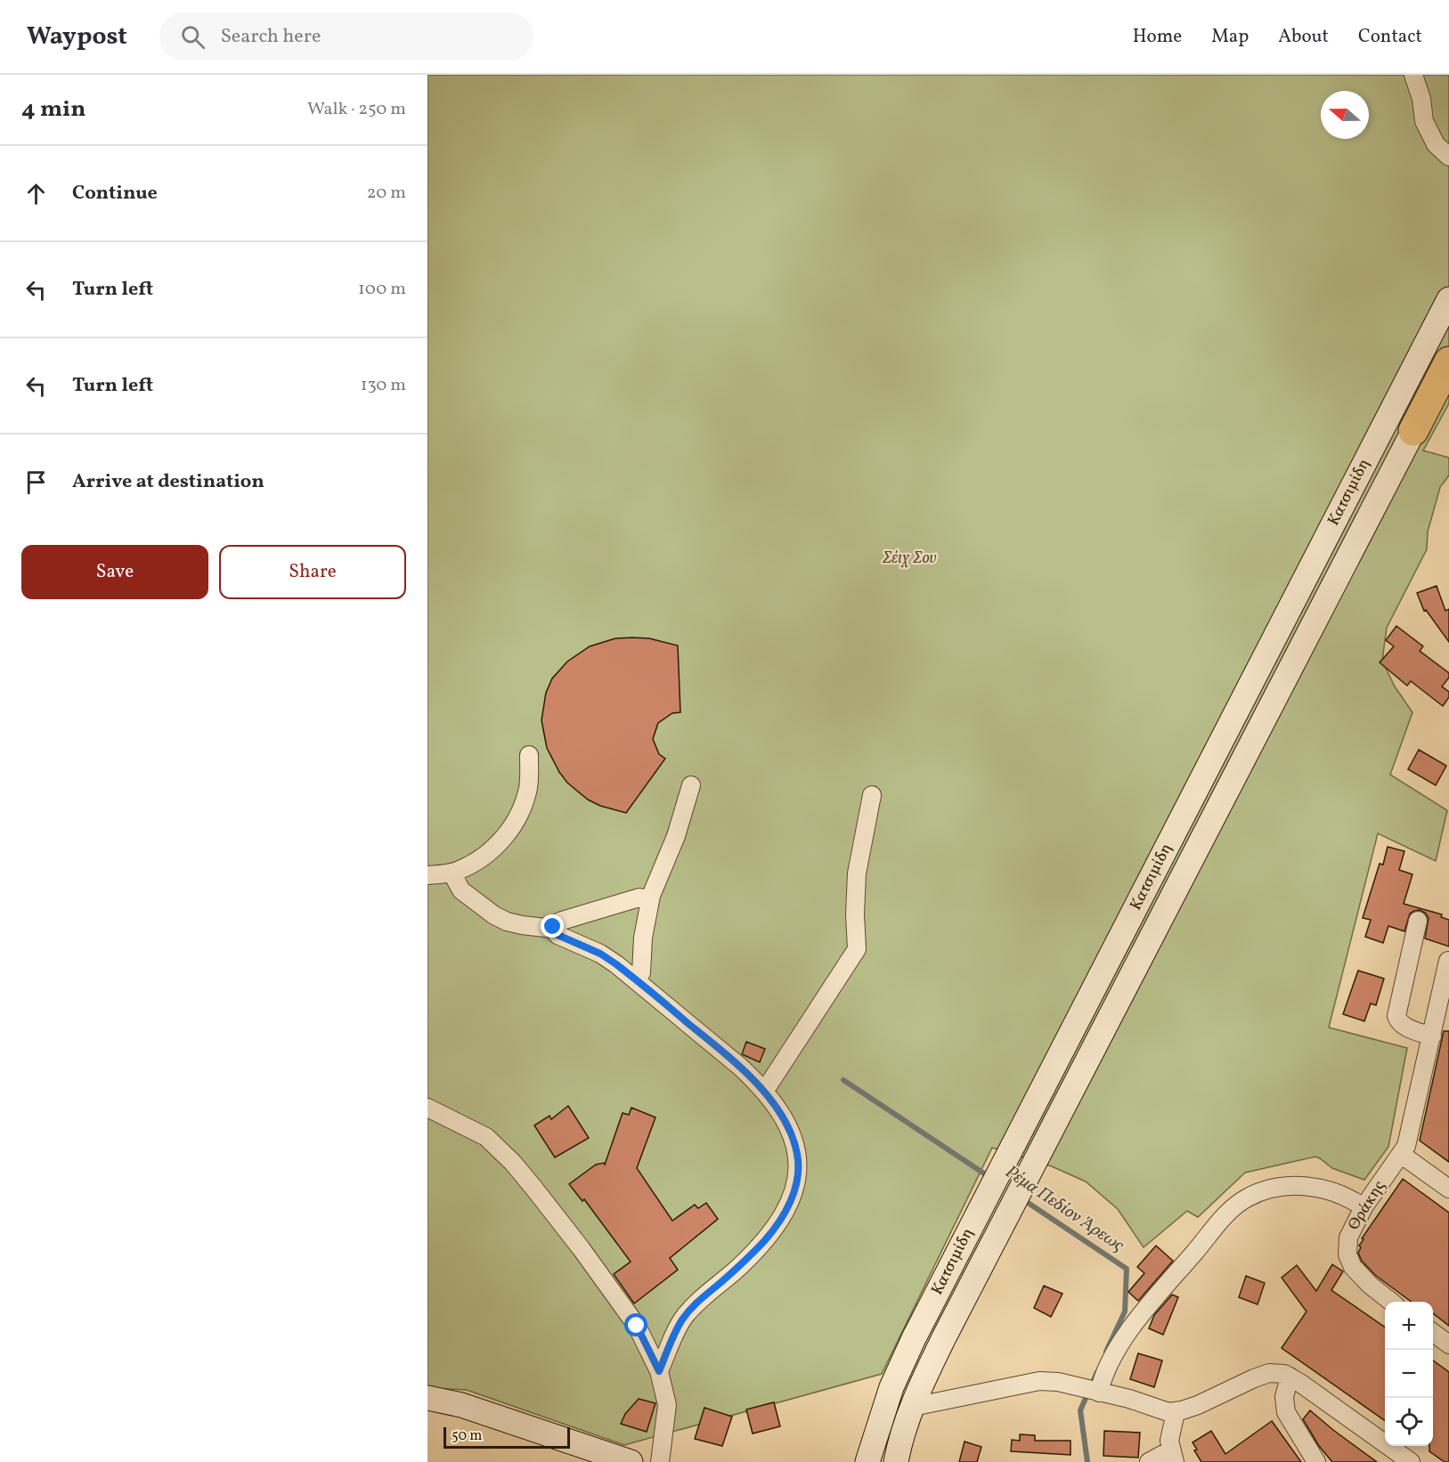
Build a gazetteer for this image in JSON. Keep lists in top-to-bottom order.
{
  "streets": {
    "main road": ["Κατσιμίδη"],
    "street": ["Θράκης"]
  },
  "water": ["Ρέμα Πεδίον Άρεως"],
  "parks": ["Σέιχ Σου"],
  "scale_bar": "50 m",
  "north": "left",
  "page": {
    "header": "Waypost",
    "search": "Search here",
    "nav": [
      "Home",
      "Map",
      "About",
      "Contact"
    ],
    "heading": ["4 min", "Walk · 250 m"],
    "list": [
      ["Continue", "20 m"],
      ["Turn left", "100 m"],
      ["Turn left", "130 m"],
      "Arrive at destination"
    ],
    "buttons": ["Save", "Share"],
    "map_buttons": ["+", "−"],
    "scale": "50 m"
  }
}
